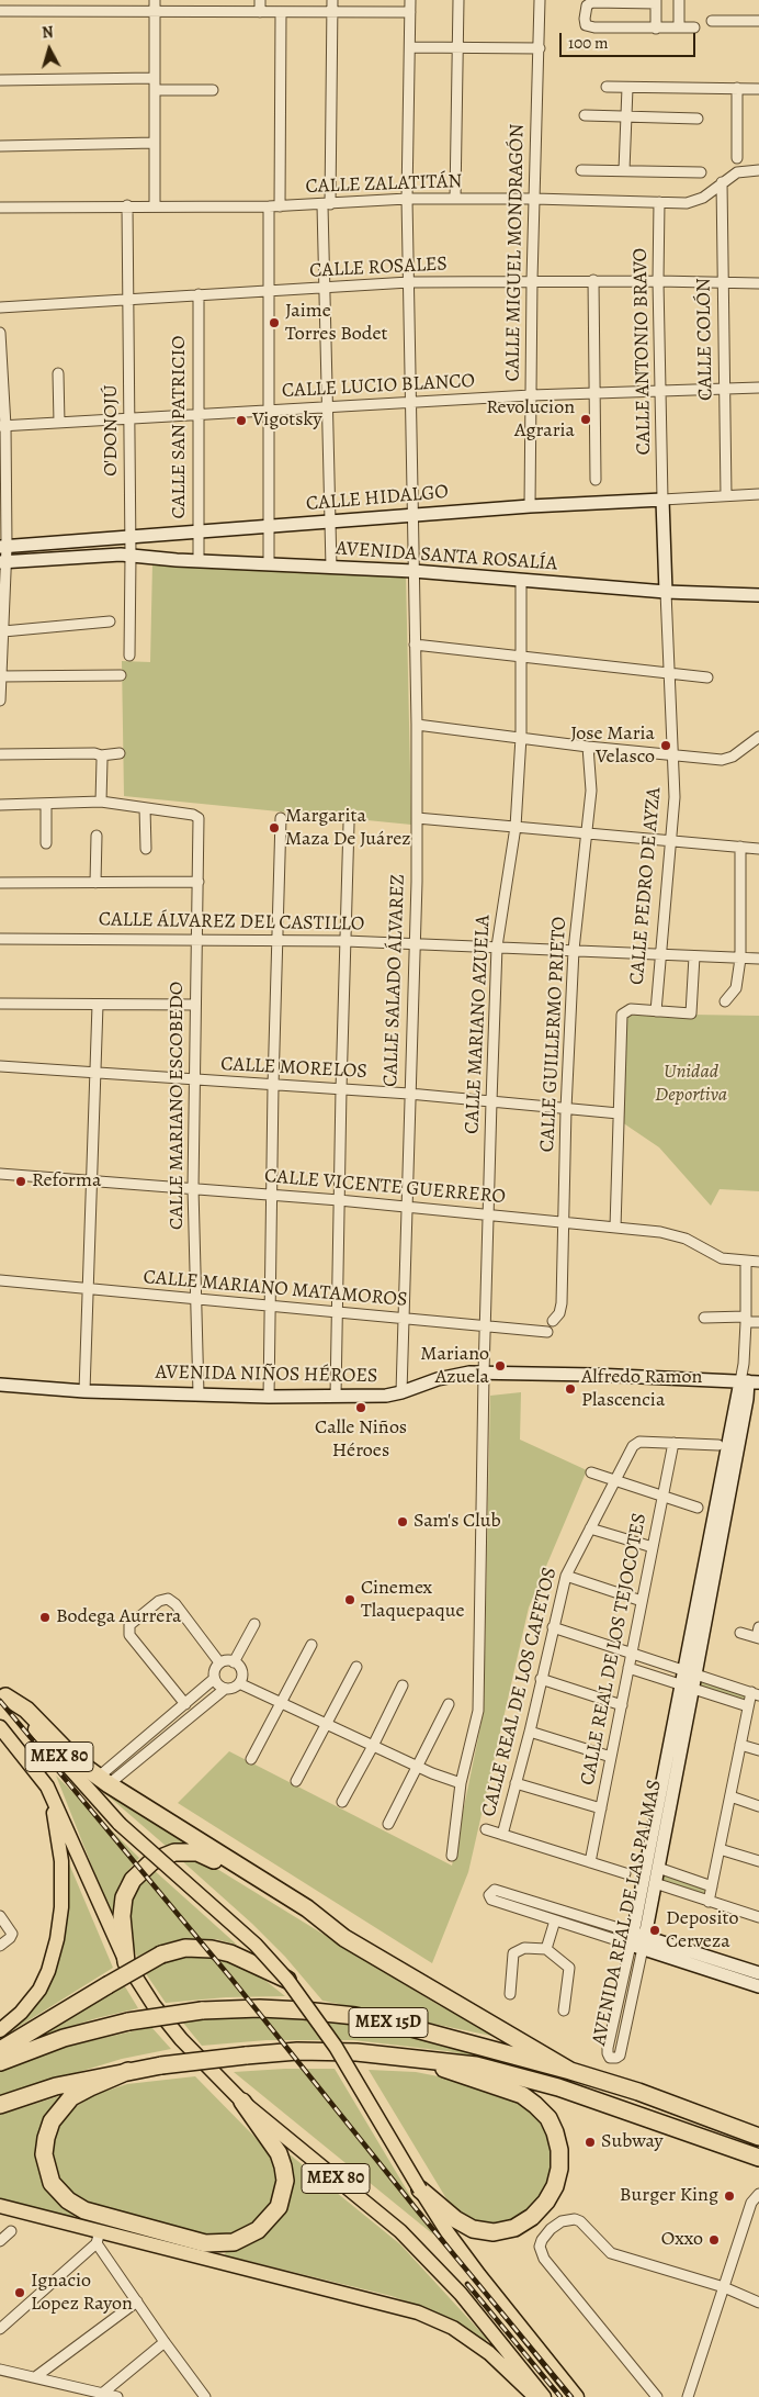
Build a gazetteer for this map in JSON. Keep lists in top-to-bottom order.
{
  "streets": {
    "highway": ["MEX 15D"],
    "main road": ["MEX 80"],
    "street": [
      "CALLE ZALATITÁN",
      "CALLE MIGUEL MONDRAGÓN",
      "CALLE ROSALES",
      "CALLE COLÓN",
      "CALLE ANTONIO BRAVO",
      "CALLE LUCIO BLANCO",
      "CALLE SAN PATRICIO",
      "O'DONOJÚ",
      "CALLE HIDALGO",
      "AVENIDA SANTA ROSALÍA",
      "CALLE PEDRO DE AYZA",
      "CALLE ÁLVAREZ DEL CASTILLO",
      "CALLE SALADO ÁLVAREZ",
      "CALLE MARIANO AZUELA",
      "CALLE GUILLERMO PRIETO",
      "CALLE MORELOS",
      "CALLE MARIANO ESCOBEDO",
      "CALLE VICENTE GUERRERO",
      "CALLE MARIANO MATAMOROS",
      "AVENIDA NIÑOS HÉROES",
      "CALLE REAL DE LOS TEJOCOTES",
      "CALLE REAL DE LOS CAFETOS",
      "AVENIDA REAL DE LAS PALMAS"
    ]
  },
  "crossings": [
    ["CALLE ZALATITÁN", "CALLE MIGUEL MONDRAGÓN"],
    ["CALLE ZALATITÁN", "CALLE COLÓN"],
    ["CALLE ZALATITÁN", "CALLE ANTONIO BRAVO"],
    ["CALLE ZALATITÁN", "O'DONOJÚ"],
    ["CALLE ZALATITÁN", "CALLE SALADO ÁLVAREZ"],
    ["CALLE MIGUEL MONDRAGÓN", "CALLE ROSALES"],
    ["CALLE MIGUEL MONDRAGÓN", "CALLE LUCIO BLANCO"],
    ["CALLE MIGUEL MONDRAGÓN", "CALLE HIDALGO"],
    ["CALLE ROSALES", "CALLE COLÓN"],
    ["CALLE ROSALES", "CALLE ANTONIO BRAVO"],
    ["CALLE ROSALES", "CALLE SAN PATRICIO"],
    ["CALLE ROSALES", "O'DONOJÚ"],
    ["CALLE ROSALES", "CALLE SALADO ÁLVAREZ"],
    ["CALLE COLÓN", "CALLE LUCIO BLANCO"],
    ["CALLE COLÓN", "CALLE HIDALGO"],
    ["CALLE ANTONIO BRAVO", "CALLE LUCIO BLANCO"],
    ["CALLE ANTONIO BRAVO", "CALLE HIDALGO"],
    ["CALLE ANTONIO BRAVO", "CALLE PEDRO DE AYZA"],
    ["CALLE LUCIO BLANCO", "CALLE SAN PATRICIO"],
    ["CALLE LUCIO BLANCO", "O'DONOJÚ"],
    ["CALLE LUCIO BLANCO", "CALLE SALADO ÁLVAREZ"],
    ["CALLE SAN PATRICIO", "CALLE HIDALGO"],
    ["CALLE SAN PATRICIO", "AVENIDA SANTA ROSALÍA"],
    ["O'DONOJÚ", "CALLE HIDALGO"],
    ["O'DONOJÚ", "AVENIDA SANTA ROSALÍA"],
    ["CALLE HIDALGO", "CALLE PEDRO DE AYZA"],
    ["CALLE HIDALGO", "CALLE SALADO ÁLVAREZ"],
    ["AVENIDA SANTA ROSALÍA", "CALLE PEDRO DE AYZA"],
    ["AVENIDA SANTA ROSALÍA", "CALLE SALADO ÁLVAREZ"],
    ["AVENIDA SANTA ROSALÍA", "CALLE MARIANO AZUELA"],
    ["CALLE PEDRO DE AYZA", "CALLE ÁLVAREZ DEL CASTILLO"],
    ["CALLE PEDRO DE AYZA", "CALLE MORELOS"],
    ["CALLE PEDRO DE AYZA", "CALLE VICENTE GUERRERO"],
    ["CALLE ÁLVAREZ DEL CASTILLO", "CALLE SALADO ÁLVAREZ"],
    ["CALLE ÁLVAREZ DEL CASTILLO", "CALLE MARIANO AZUELA"],
    ["CALLE ÁLVAREZ DEL CASTILLO", "CALLE GUILLERMO PRIETO"],
    ["CALLE ÁLVAREZ DEL CASTILLO", "CALLE MARIANO ESCOBEDO"],
    ["CALLE SALADO ÁLVAREZ", "CALLE MORELOS"],
    ["CALLE SALADO ÁLVAREZ", "CALLE VICENTE GUERRERO"],
    ["CALLE SALADO ÁLVAREZ", "CALLE MARIANO MATAMOROS"],
    ["CALLE SALADO ÁLVAREZ", "AVENIDA NIÑOS HÉROES"],
    ["CALLE MARIANO AZUELA", "CALLE MORELOS"],
    ["CALLE MARIANO AZUELA", "CALLE VICENTE GUERRERO"],
    ["CALLE MARIANO AZUELA", "CALLE MARIANO MATAMOROS"],
    ["CALLE MARIANO AZUELA", "AVENIDA NIÑOS HÉROES"],
    ["CALLE GUILLERMO PRIETO", "CALLE MORELOS"],
    ["CALLE GUILLERMO PRIETO", "CALLE VICENTE GUERRERO"],
    ["CALLE MORELOS", "CALLE MARIANO ESCOBEDO"],
    ["CALLE MARIANO ESCOBEDO", "CALLE VICENTE GUERRERO"],
    ["CALLE MARIANO ESCOBEDO", "CALLE MARIANO MATAMOROS"],
    ["CALLE MARIANO ESCOBEDO", "AVENIDA NIÑOS HÉROES"],
    ["CALLE VICENTE GUERRERO", "AVENIDA REAL DE LAS PALMAS"],
    ["AVENIDA NIÑOS HÉROES", "AVENIDA REAL DE LAS PALMAS"],
    ["CALLE REAL DE LOS TEJOCOTES", "CALLE REAL DE LOS CAFETOS"]
  ],
  "parks": ["Unidad Deportiva"],
  "places": [
    "Jaime Torres Bodet",
    "Revolucion Agraria",
    "Vigotsky",
    "Jose Maria Velasco",
    "Margarita Maza De Juárez",
    "Reforma",
    "Mariano Azuela",
    "Alfredo Ramon Plascencia",
    "Calle Niños Héroes",
    "Sam's Club",
    "Cinemex Tlaquepaque",
    "Bodega Aurrera",
    "Deposito Cerveza",
    "Subway",
    "Burger King",
    "Oxxo",
    "Ignacio Lopez Rayon"
  ],
  "scale_bar": "100 m",
  "north": "top"
}
